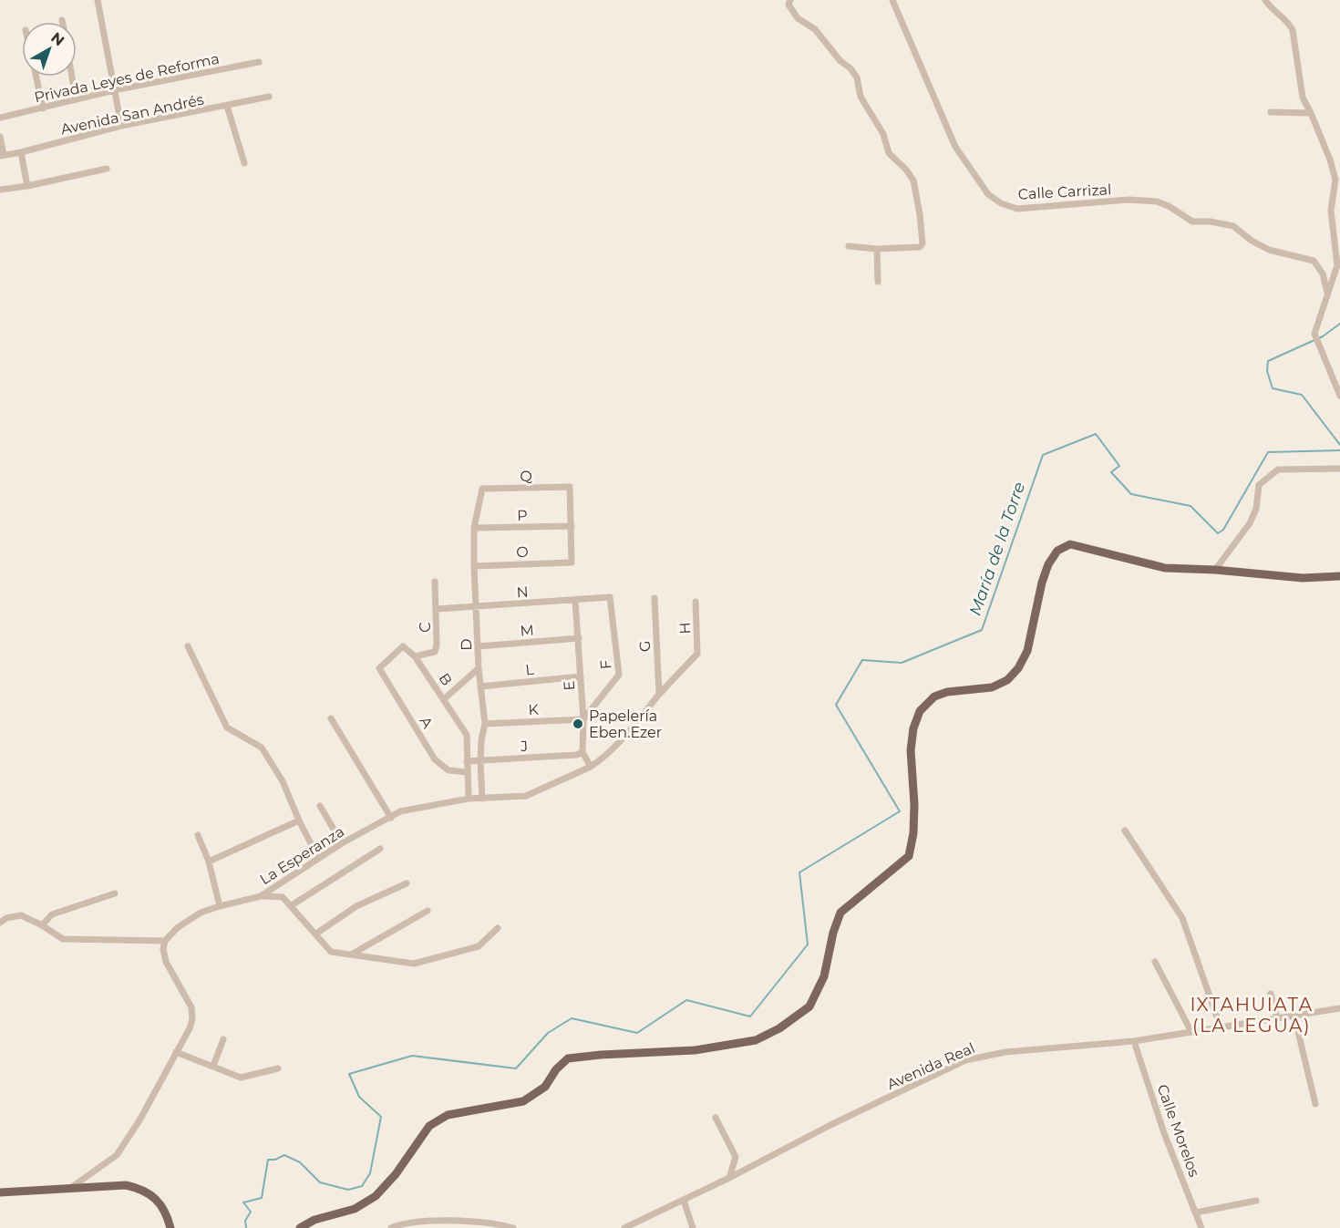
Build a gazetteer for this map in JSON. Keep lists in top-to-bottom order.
{
  "streets": {
    "street": [
      "Privada Leyes de Reforma",
      "Avenida San Andrés",
      "Calle Carrizal",
      "Q",
      "P",
      "O",
      "N",
      "C",
      "H",
      "M",
      "D",
      "G",
      "F",
      "L",
      "B",
      "E",
      "K",
      "A",
      "J",
      "La Esperanza",
      "Avenida Real",
      "Calle Morelos"
    ]
  },
  "crossings": [
    ["Q", "P"],
    ["Q", "O"],
    ["Q", "D"],
    ["P", "O"],
    ["P", "D"],
    ["O", "D"],
    ["N", "C"],
    ["N", "D"],
    ["N", "F"],
    ["N", "E"],
    ["C", "B"],
    ["C", "A"],
    ["H", "La Esperanza"],
    ["M", "D"],
    ["M", "E"],
    ["D", "L"],
    ["D", "K"],
    ["D", "J"],
    ["D", "La Esperanza"],
    ["G", "La Esperanza"],
    ["F", "E"],
    ["F", "K"],
    ["L", "E"],
    ["B", "A"],
    ["B", "J"],
    ["E", "K"],
    ["E", "J"],
    ["Avenida Real", "Calle Morelos"]
  ],
  "districts": ["IXTAHUIATA (LA LEGUA)"],
  "water": ["María de la Torre"],
  "places": ["Papelería Eben.Ezer"],
  "north": "top right"
}
